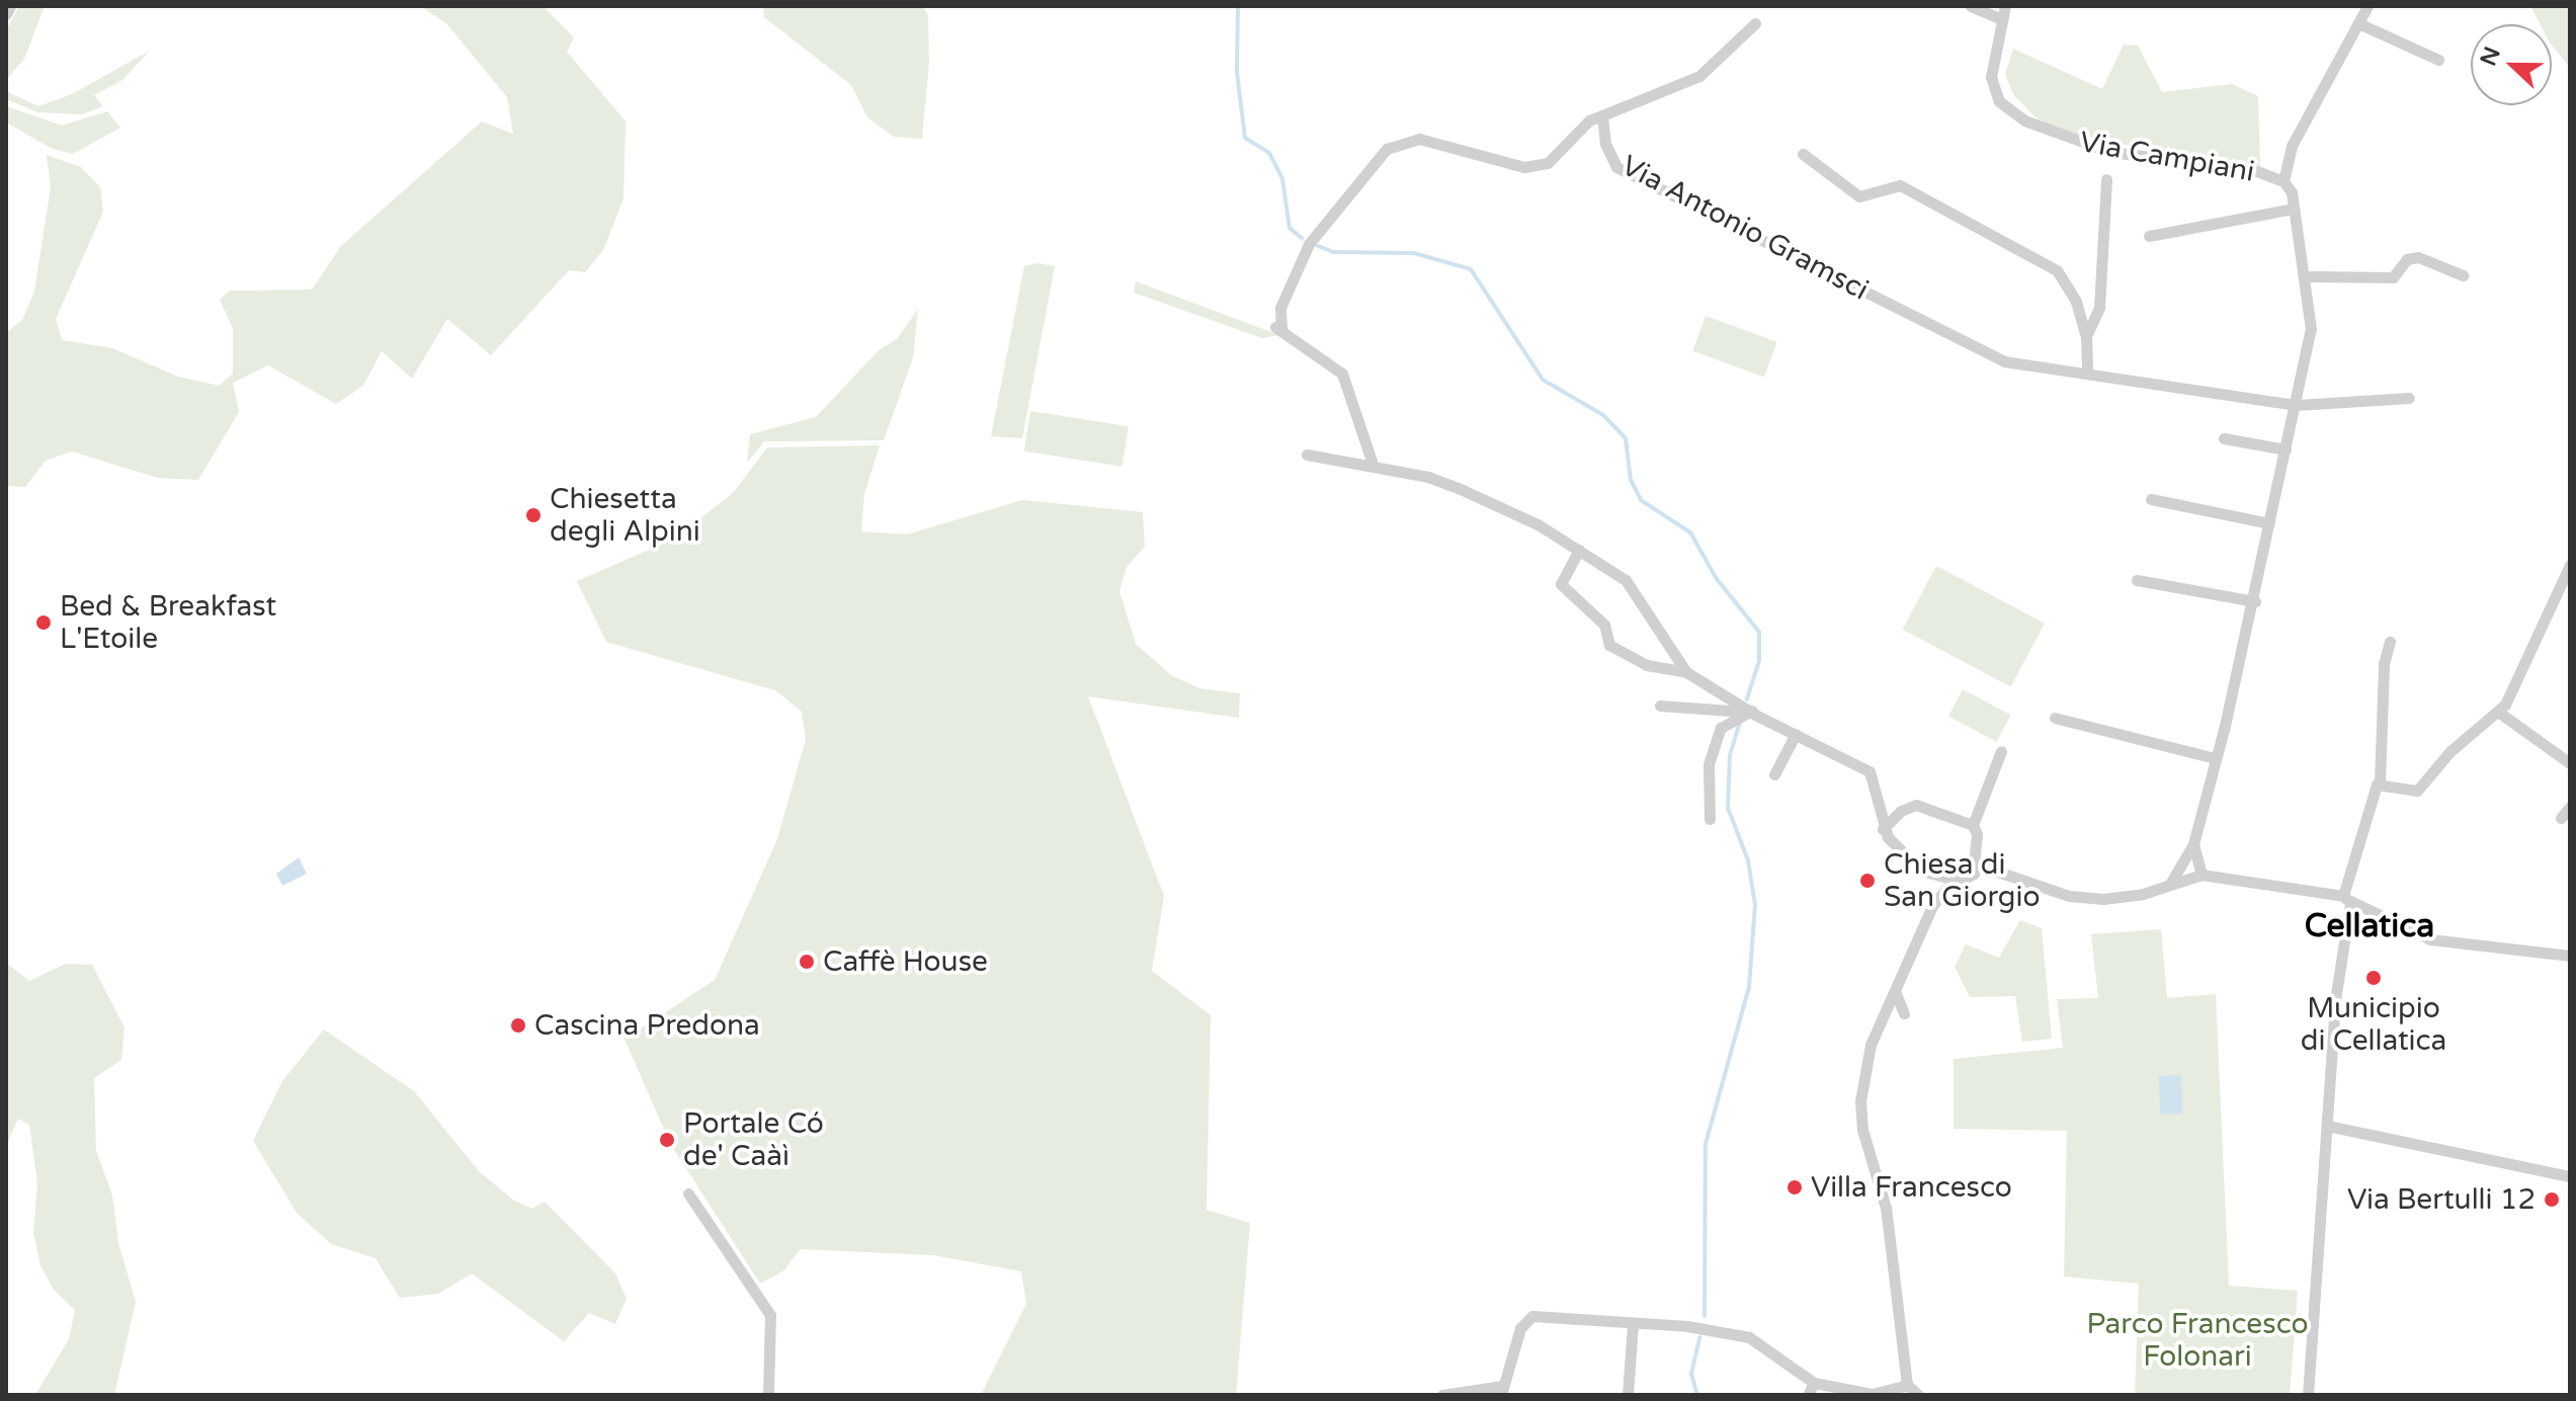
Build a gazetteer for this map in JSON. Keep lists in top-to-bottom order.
{
  "streets": {
    "street": ["Via Campiani", "Via Antonio Gramsci"]
  },
  "districts": ["Cellatica"],
  "parks": ["Parco Francesco Folonari"],
  "places": [
    "Chiesetta degli Alpini",
    "Bed & Breakfast L'Etoile",
    "Chiesa di San Giorgio",
    "Caffè House",
    "Municipio di Cellatica",
    "Cascina Predona",
    "Portale Có de' Caàì",
    "Villa Francesco",
    "Via Bertulli 12"
  ],
  "north": "left"
}
